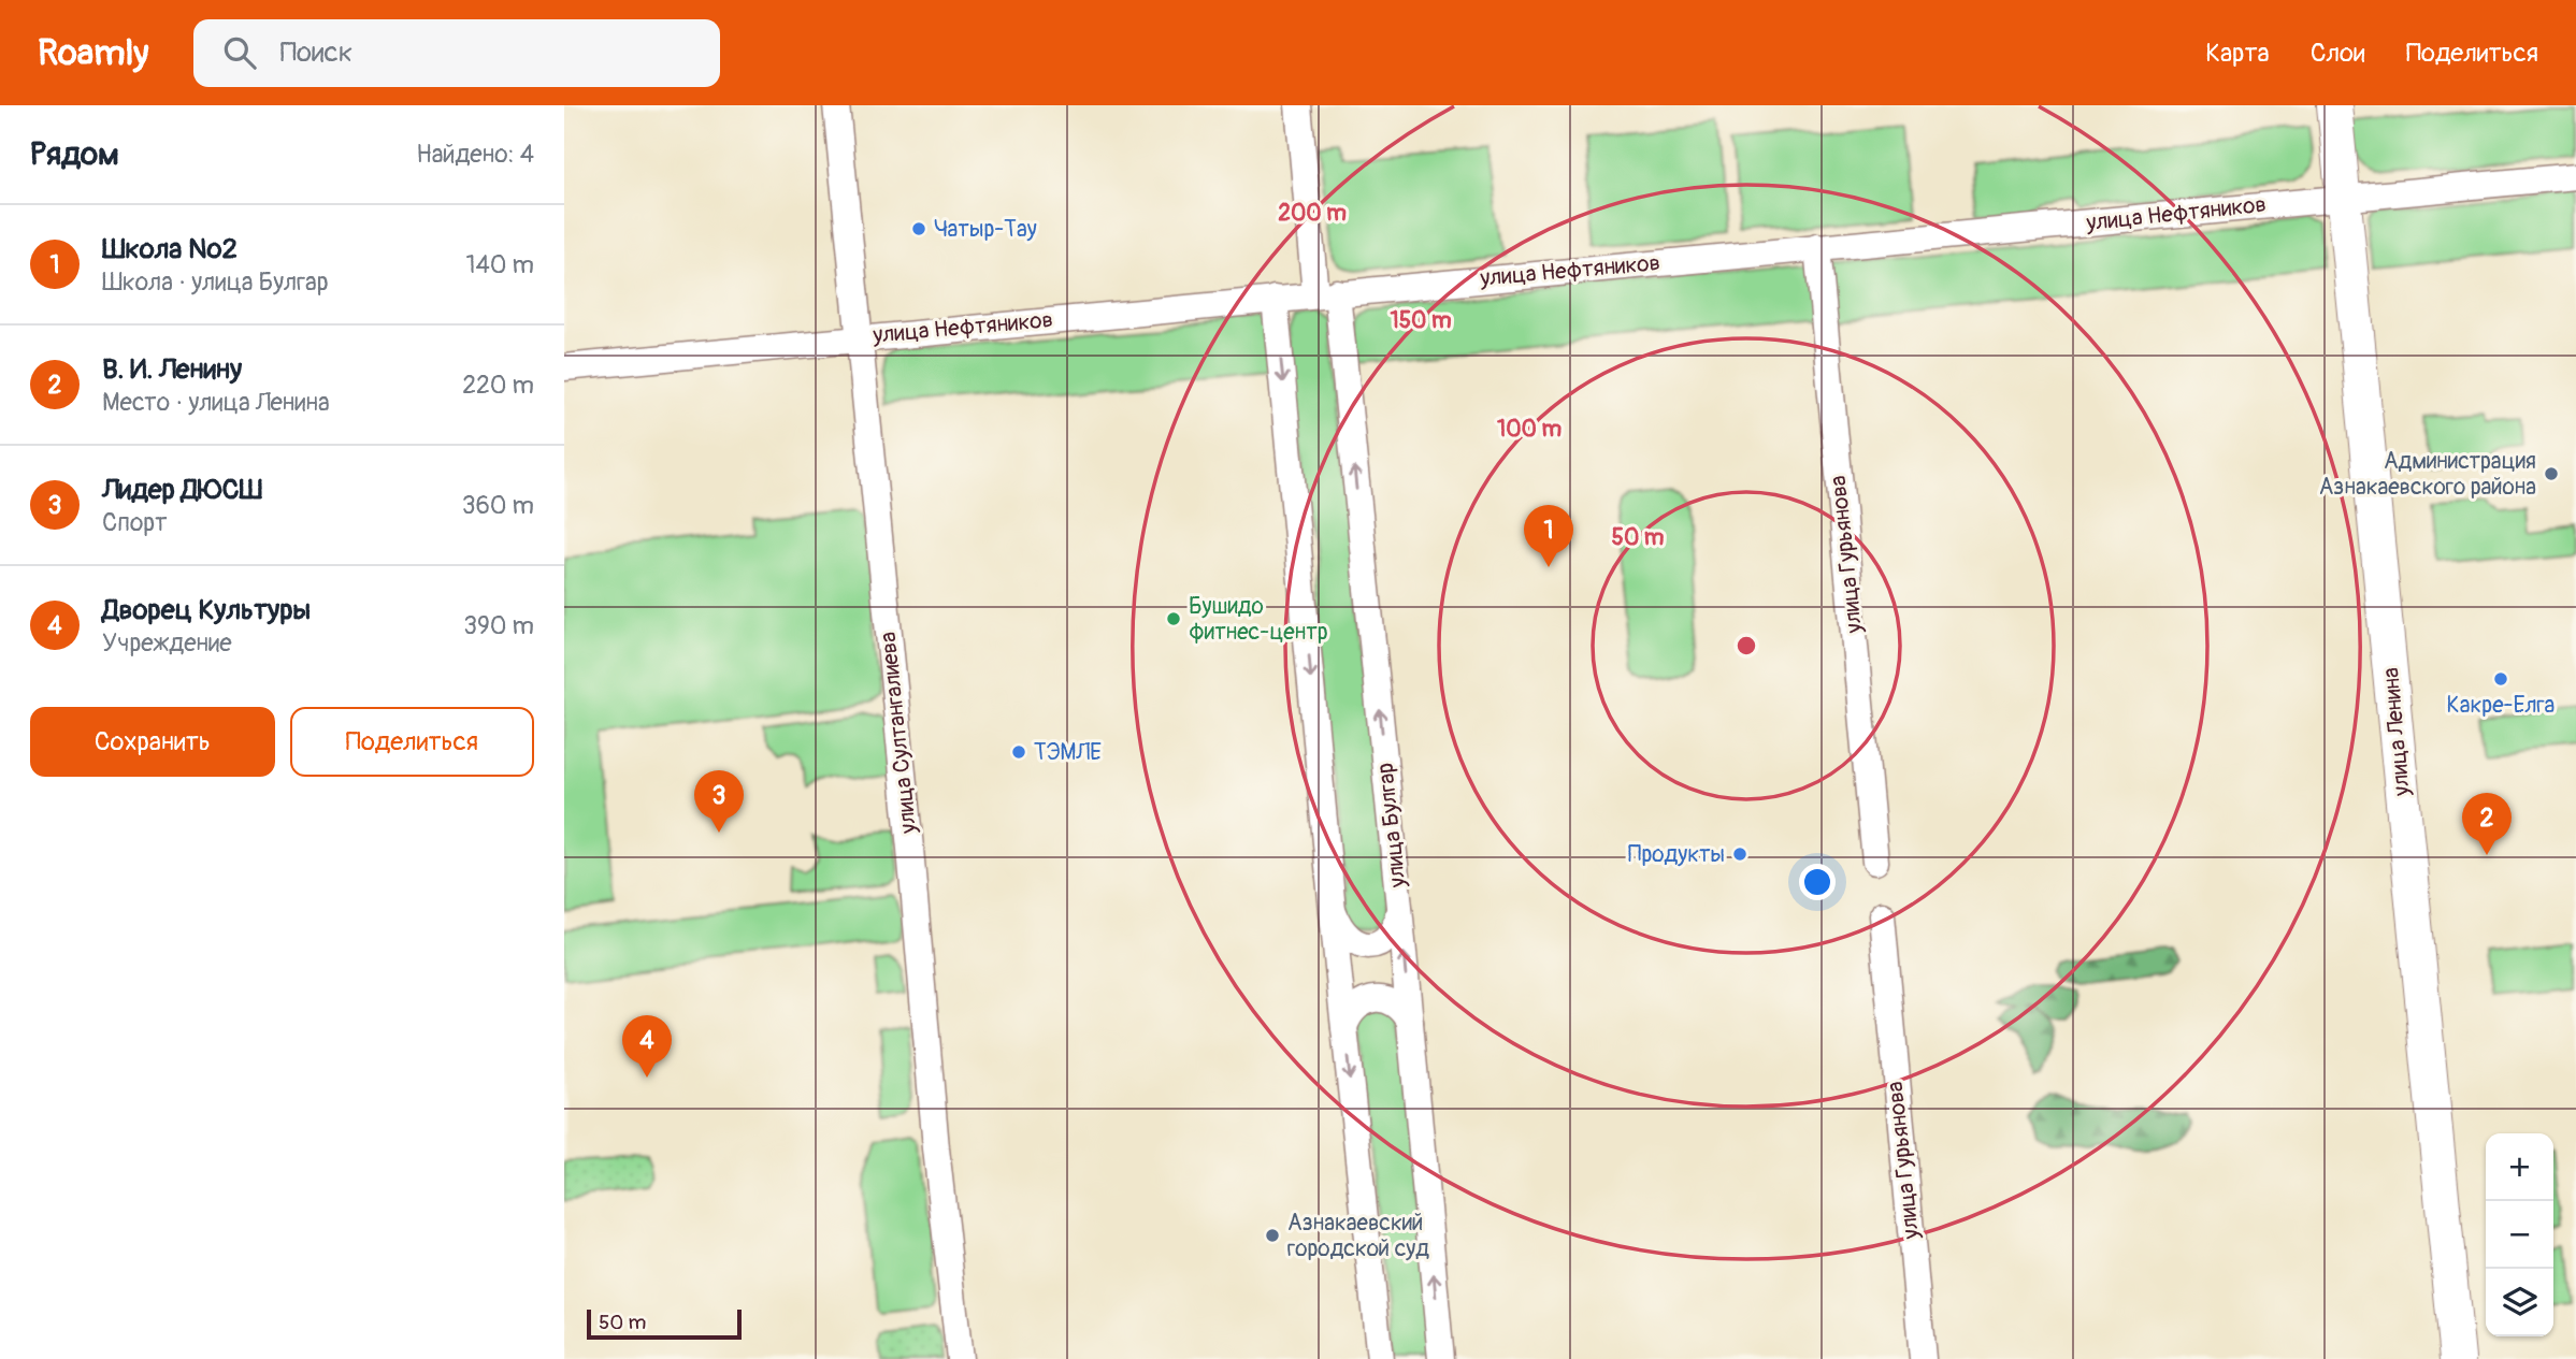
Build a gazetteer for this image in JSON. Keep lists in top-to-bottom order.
{
  "streets": {
    "main road": ["улица Ленина"],
    "street": [
      "улица Нефтяников",
      "улица Гурьянова",
      "улица Султангалиева",
      "улица Булгар"
    ]
  },
  "crossings": [
    ["улица Нефтяников", "улица Гурьянова"],
    ["улица Нефтяников", "улица Ленина"],
    ["улица Нефтяников", "улица Султангалиева"],
    ["улица Нефтяников", "улица Булгар"]
  ],
  "places": [
    "Чатыр-Тау",
    "Администрация Азнакаевского района",
    "Бушидо фитнес-центр",
    "Какре-Елга",
    "ТЭМЛЕ",
    "Продукты",
    "Азнакаевский городской суд"
  ],
  "scale_bar": "50 m",
  "page": {
    "header": "Roamly",
    "search": "Поиск",
    "nav": ["Карта", "Слои", "Поделиться"],
    "heading": ["Рядом", "Найдено: 4"],
    "list": [
      {
        "mark": "1",
        "name": "Школа №2",
        "note": "Школа · улица Булгар",
        "value": "140 m"
      },
      {
        "mark": "2",
        "name": "В. И. Ленину",
        "note": "Место · улица Ленина",
        "value": "220 m"
      },
      {
        "mark": "3",
        "name": "Лидер ДЮСШ",
        "note": "Спорт",
        "value": "360 m"
      },
      {
        "mark": "4",
        "name": "Дворец Культуры",
        "note": "Учреждение",
        "value": "390 m"
      }
    ],
    "pins": [
      "1",
      "3",
      "2",
      "4"
    ],
    "buttons": ["Сохранить", "Поделиться"],
    "map_buttons": ["+", "−"],
    "scale": "50 m"
  },
  "rings": [
    "200 m",
    "150 m",
    "100 m",
    "50 m"
  ]
}
